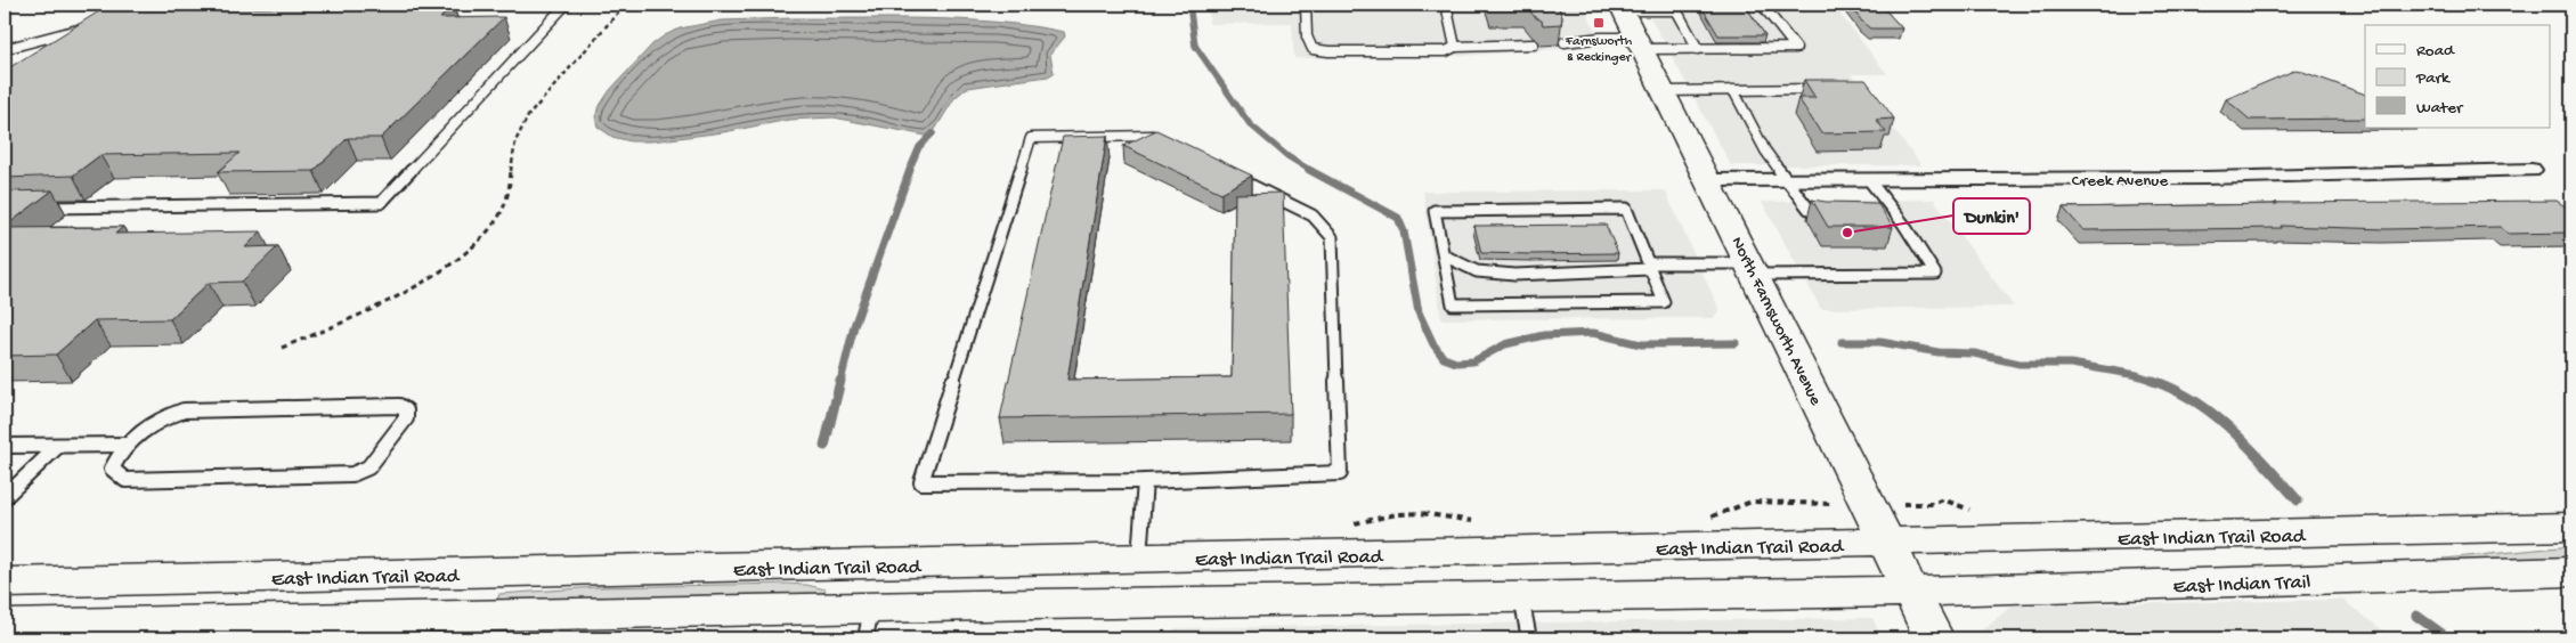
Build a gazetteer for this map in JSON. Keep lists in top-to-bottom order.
{
  "streets": {
    "main road": ["North Farnsworth Avenue", "East Indian Trail Road", "East Indian Trail"],
    "street": ["Creek Avenue"]
  },
  "crossings": [
    ["Creek Avenue", "North Farnsworth Avenue"],
    ["North Farnsworth Avenue", "East Indian Trail Road"],
    ["North Farnsworth Avenue", "East Indian Trail"]
  ],
  "places": {
    "transit": ["Farnsworth & Reckinger"],
    "other": ["Dunkin'"]
  },
  "legend": ["Road", "Park", "Water"]
}
